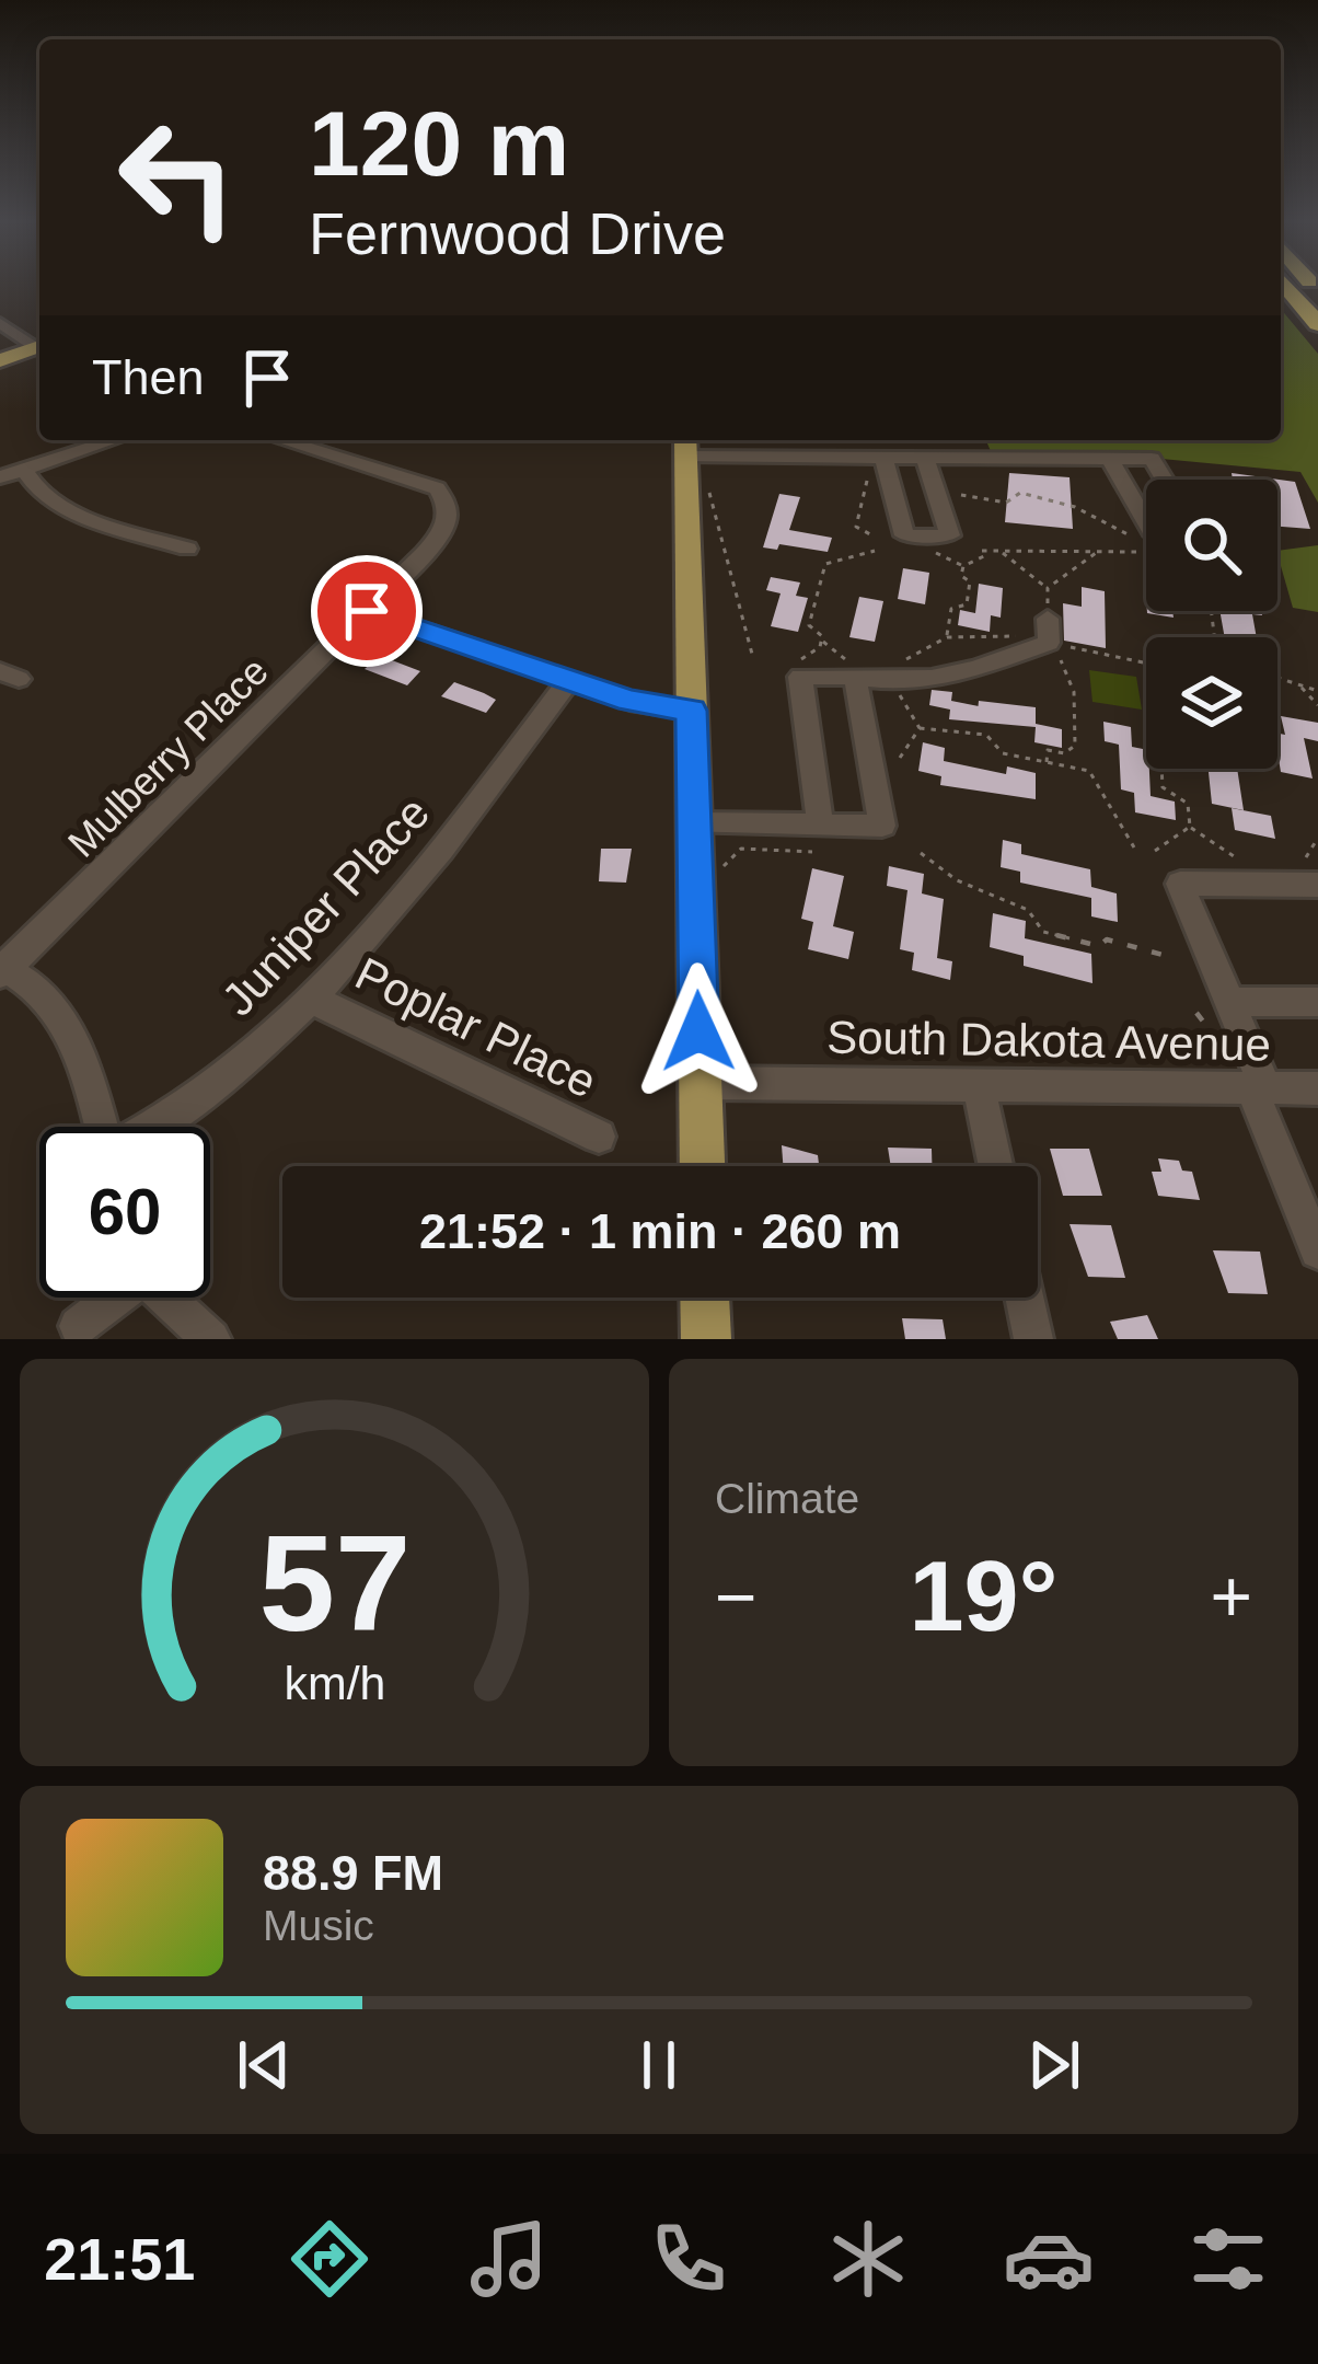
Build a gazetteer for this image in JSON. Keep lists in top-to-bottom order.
{
  "streets": {
    "street": [
      "Mulberry Place",
      "Juniper Place",
      "Poplar Place",
      "South Dakota Avenue"
    ]
  },
  "crossings": [
    ["Juniper Place", "Poplar Place"]
  ],
  "page": {
    "turn": ["120 m", "Fernwood Drive"],
    "then": "Then",
    "limit": "60",
    "trip": "21:52 · 1 min · 260 m",
    "tile": "Climate",
    "heat": ["−", "19°", "+"],
    "song": ["88.9 FM", "Music"],
    "tabs": "21:51",
    "gauge": ["57", "km/h"]
  }
}
